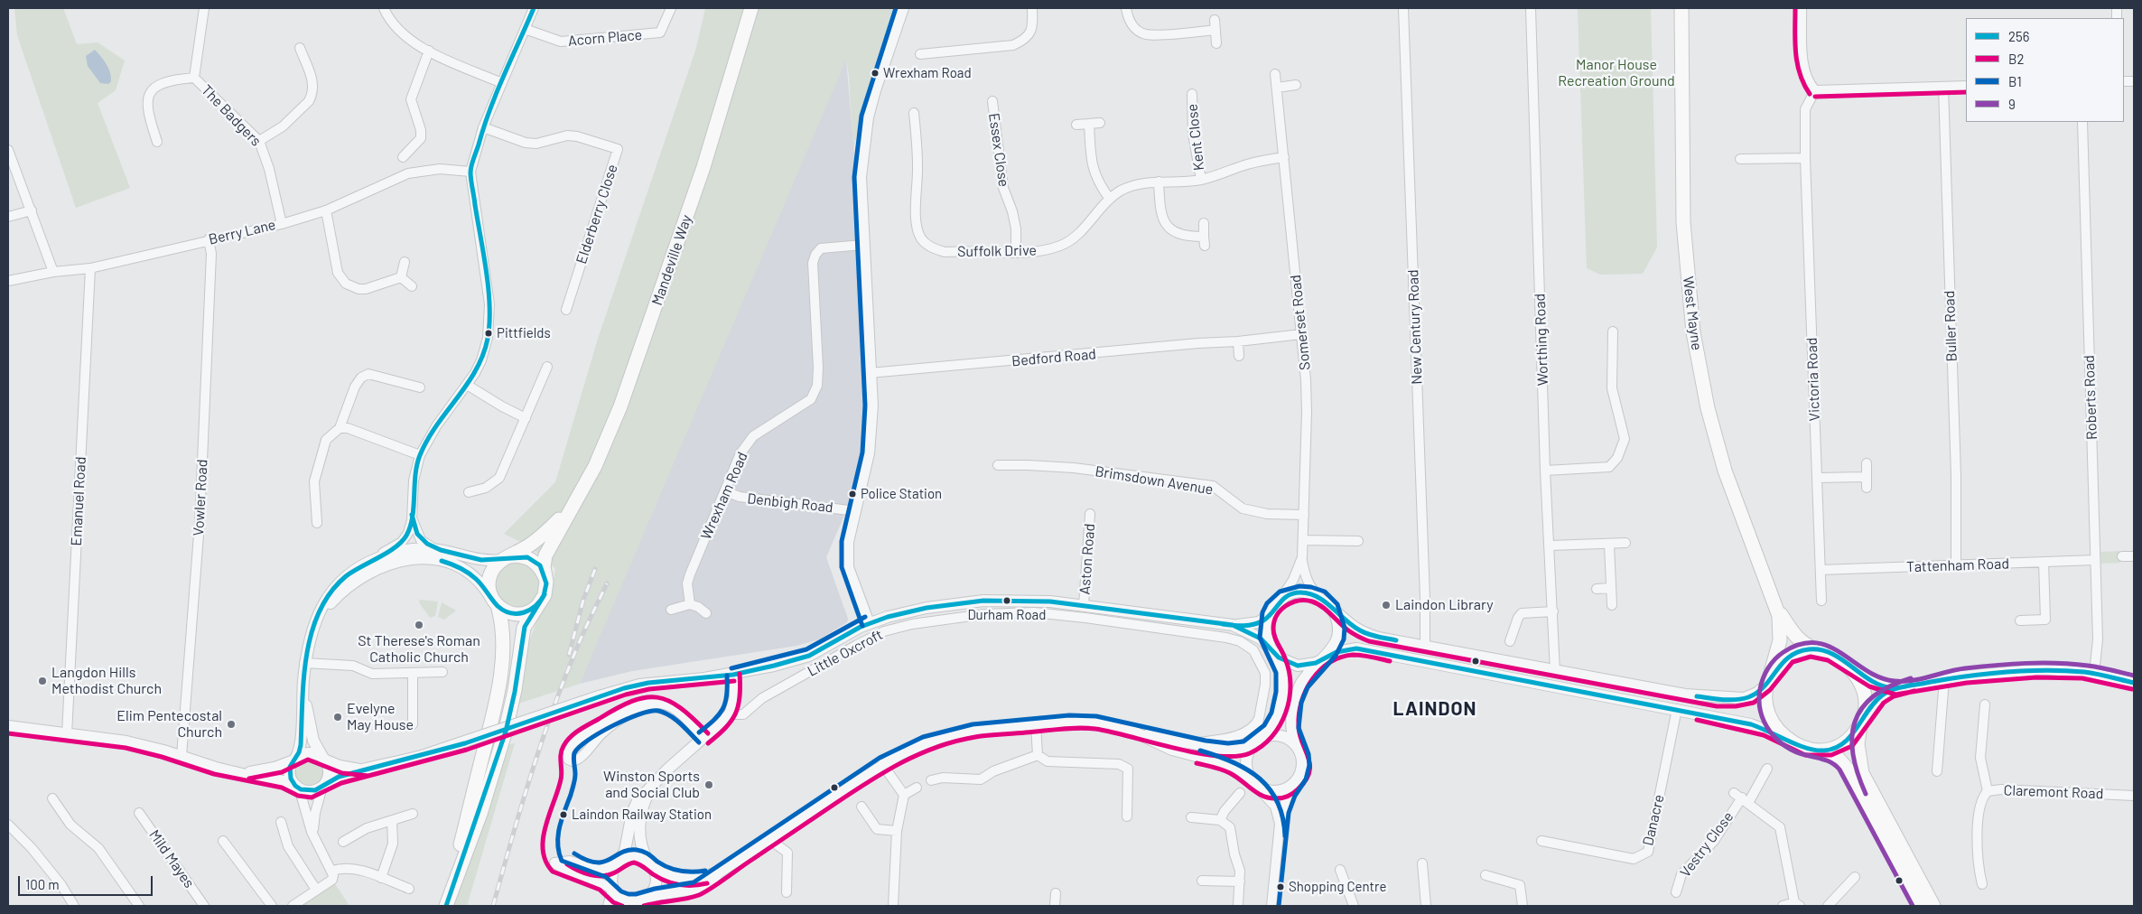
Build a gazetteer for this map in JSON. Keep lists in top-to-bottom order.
{
  "streets": {
    "main road": ["Mandeville Way", "West Mayne"],
    "street": [
      "Acorn Place",
      "The Badgers",
      "Kent Close",
      "Essex Close",
      "Elderberry Close",
      "Berry Lane",
      "Suffolk Drive",
      "Somerset Road",
      "Buller Road",
      "New Century Road",
      "Worthing Road",
      "Bedford Road",
      "Victoria Road",
      "Roberts Road",
      "Brimsdown Avenue",
      "Wrexham Road",
      "Vowler Road",
      "Emanuel Road",
      "Denbigh Road",
      "Aston Road",
      "Tattenham Road",
      "Little Oxcroft",
      "Claremont Road",
      "Danacre",
      "Vestry Close",
      "Mild Mayes"
    ]
  },
  "crossings": [
    ["The Badgers", "Berry Lane"],
    ["Kent Close", "Suffolk Drive"],
    ["Essex Close", "Suffolk Drive"],
    ["Berry Lane", "Vowler Road"],
    ["Berry Lane", "Emanuel Road"],
    ["Suffolk Drive", "Somerset Road"],
    ["Somerset Road", "Bedford Road"],
    ["Somerset Road", "Brimsdown Avenue"],
    ["Buller Road", "Tattenham Road"],
    ["Victoria Road", "Tattenham Road"],
    ["Roberts Road", "Tattenham Road"],
    ["Wrexham Road", "Denbigh Road"]
  ],
  "districts": ["LAINDON"],
  "parks": ["Manor House Recreation Ground"],
  "places": [
    "Wrexham Road",
    "Pittfields",
    "Police Station",
    "Durham Road",
    "Laindon Library",
    "St Therese's Roman Catholic Church",
    "Langdon Hills Methodist Church",
    "Evelyne May House",
    "Elim Pentecostal Church",
    "Winston Sports and Social Club",
    "Laindon Railway Station",
    "Shopping Centre"
  ],
  "lines": [
    "transit line 256",
    "transit line B2",
    "transit line B1",
    "transit line 9"
  ],
  "legend": [
    "256",
    "B2",
    "B1",
    "9"
  ],
  "scale_bar": "100 m"
}
